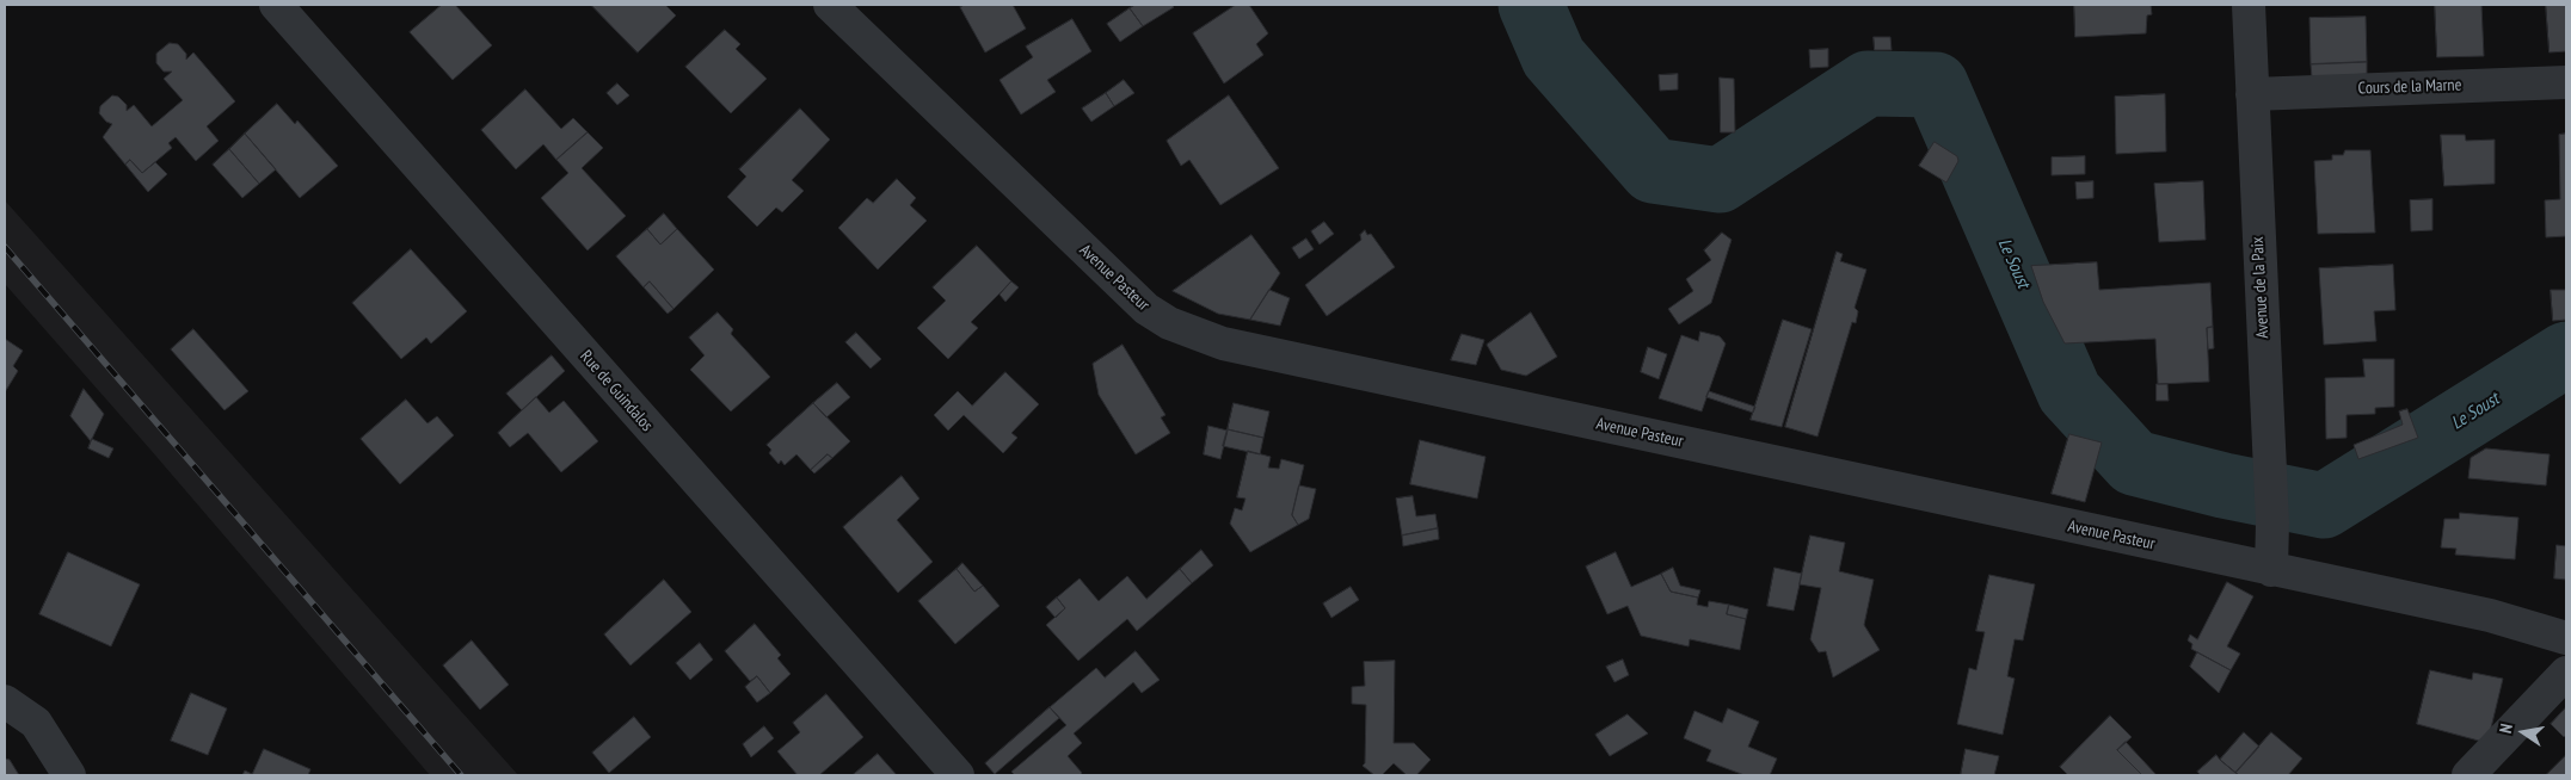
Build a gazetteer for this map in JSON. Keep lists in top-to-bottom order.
{
  "streets": {
    "street": [
      "Cours de la Marne",
      "Avenue Pasteur",
      "Avenue de la Paix",
      "Rue de Guindalos"
    ]
  },
  "crossings": [
    ["Cours de la Marne", "Avenue de la Paix"],
    ["Avenue Pasteur", "Avenue de la Paix"]
  ],
  "water": ["Le Soust"],
  "north": "left"
}
